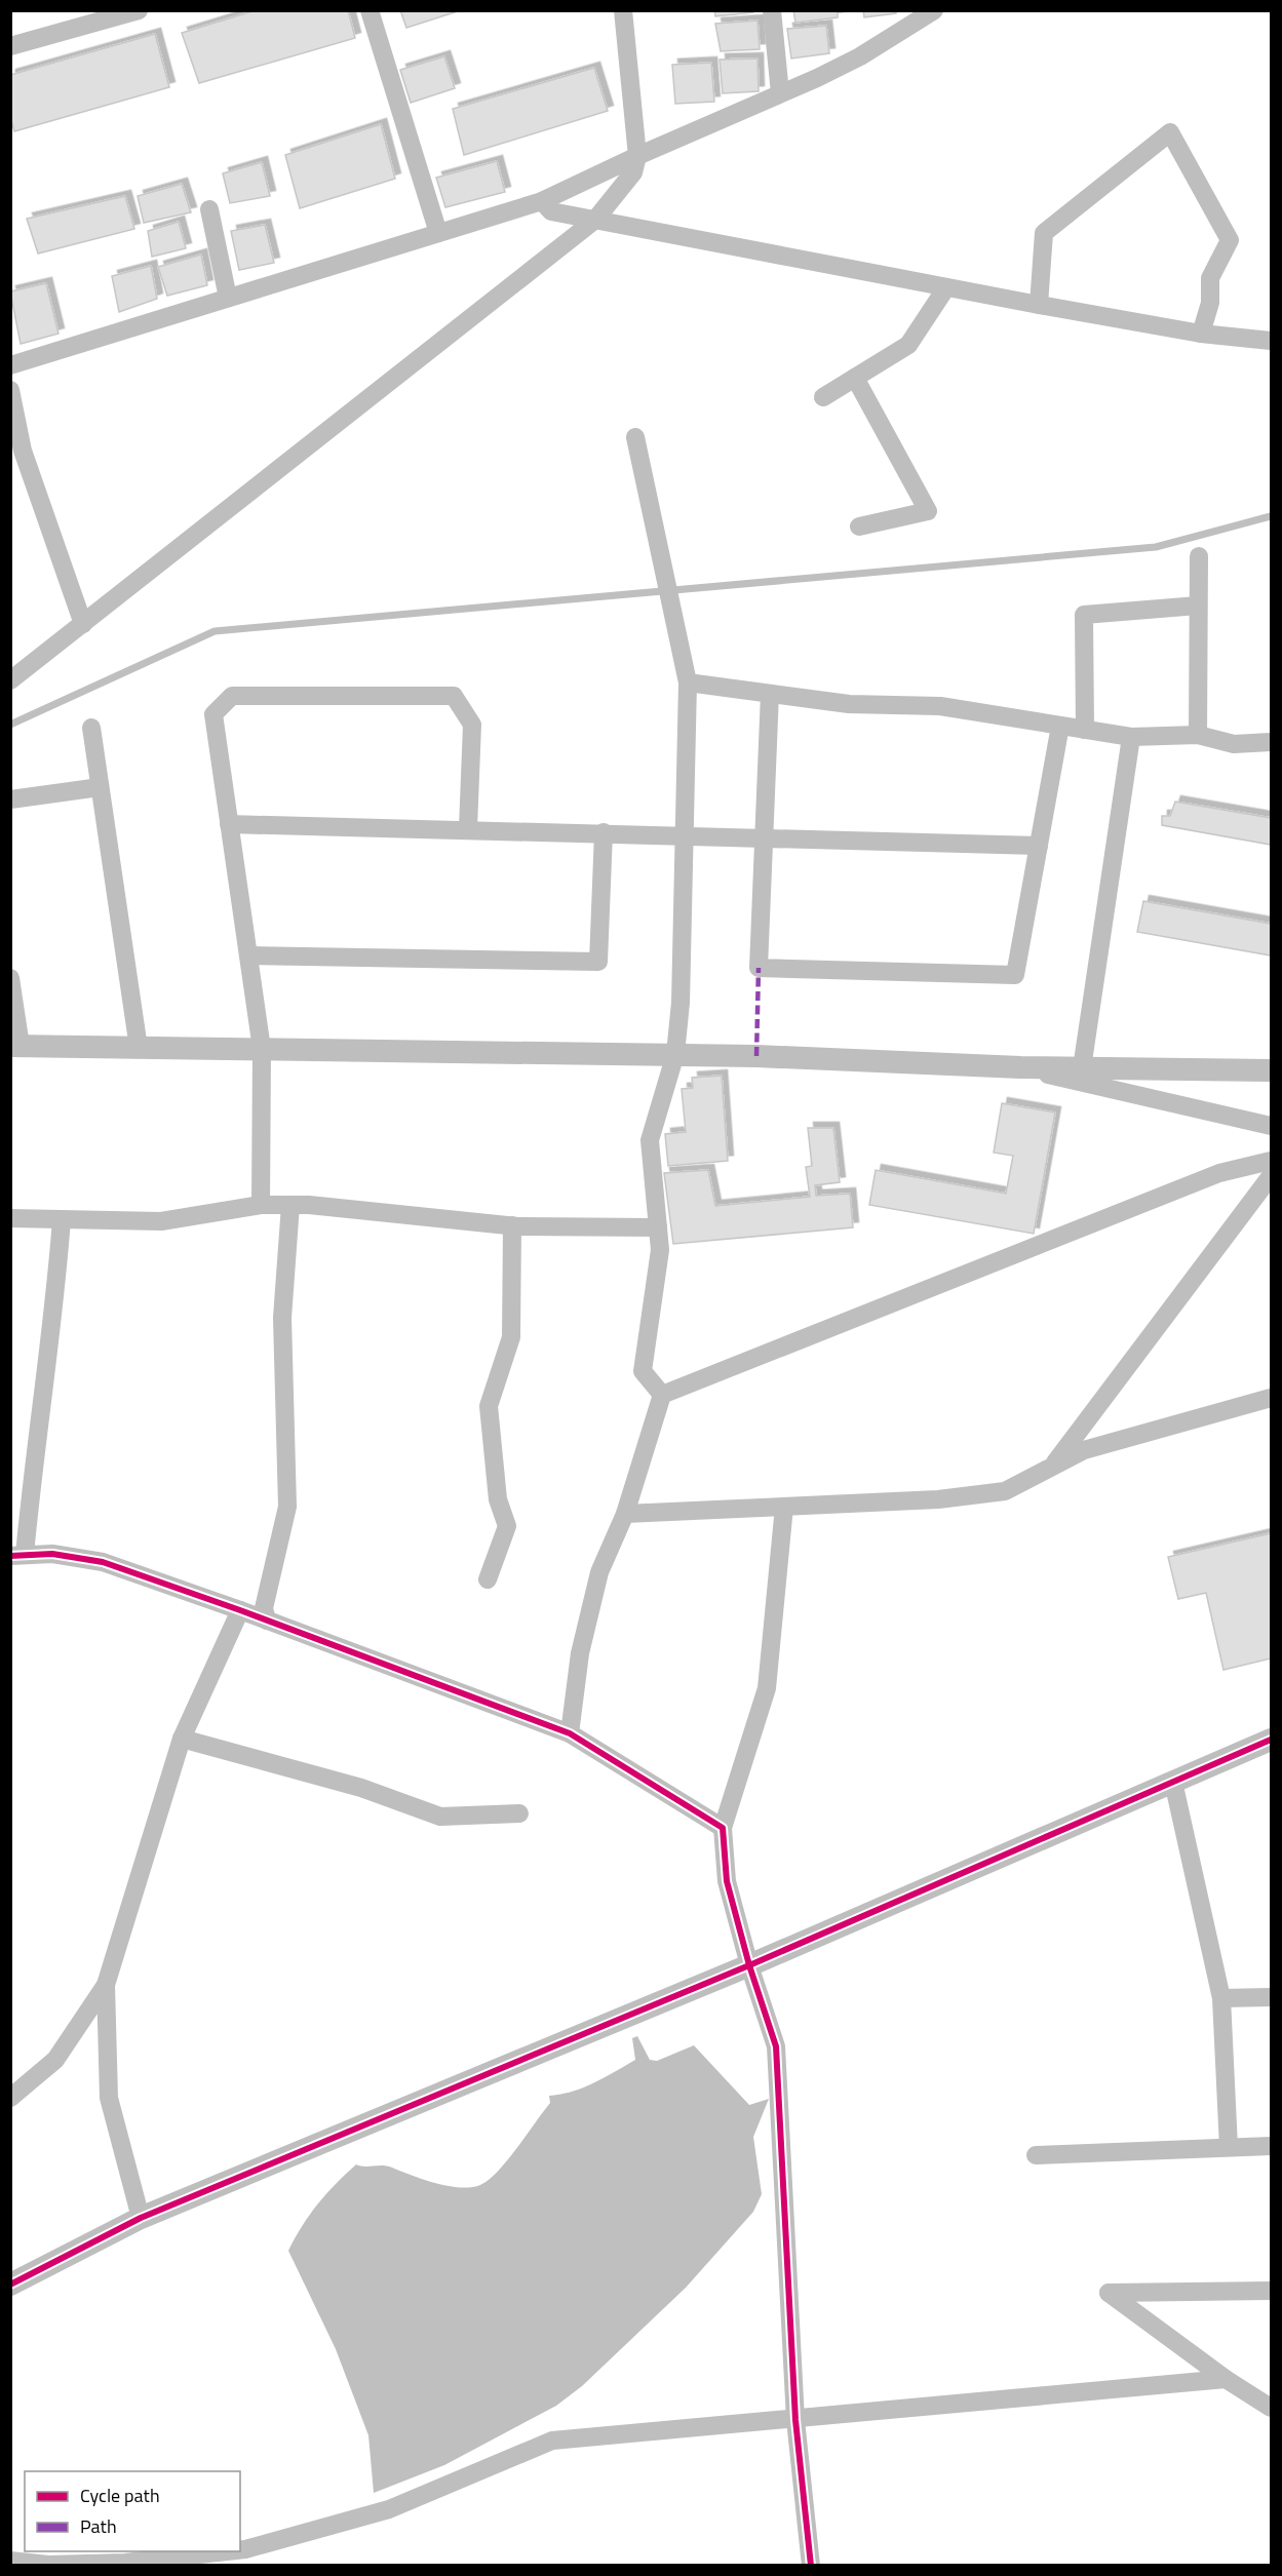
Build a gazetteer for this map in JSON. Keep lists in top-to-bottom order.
{
  "legend": ["Cycle path", "Path"]
}
